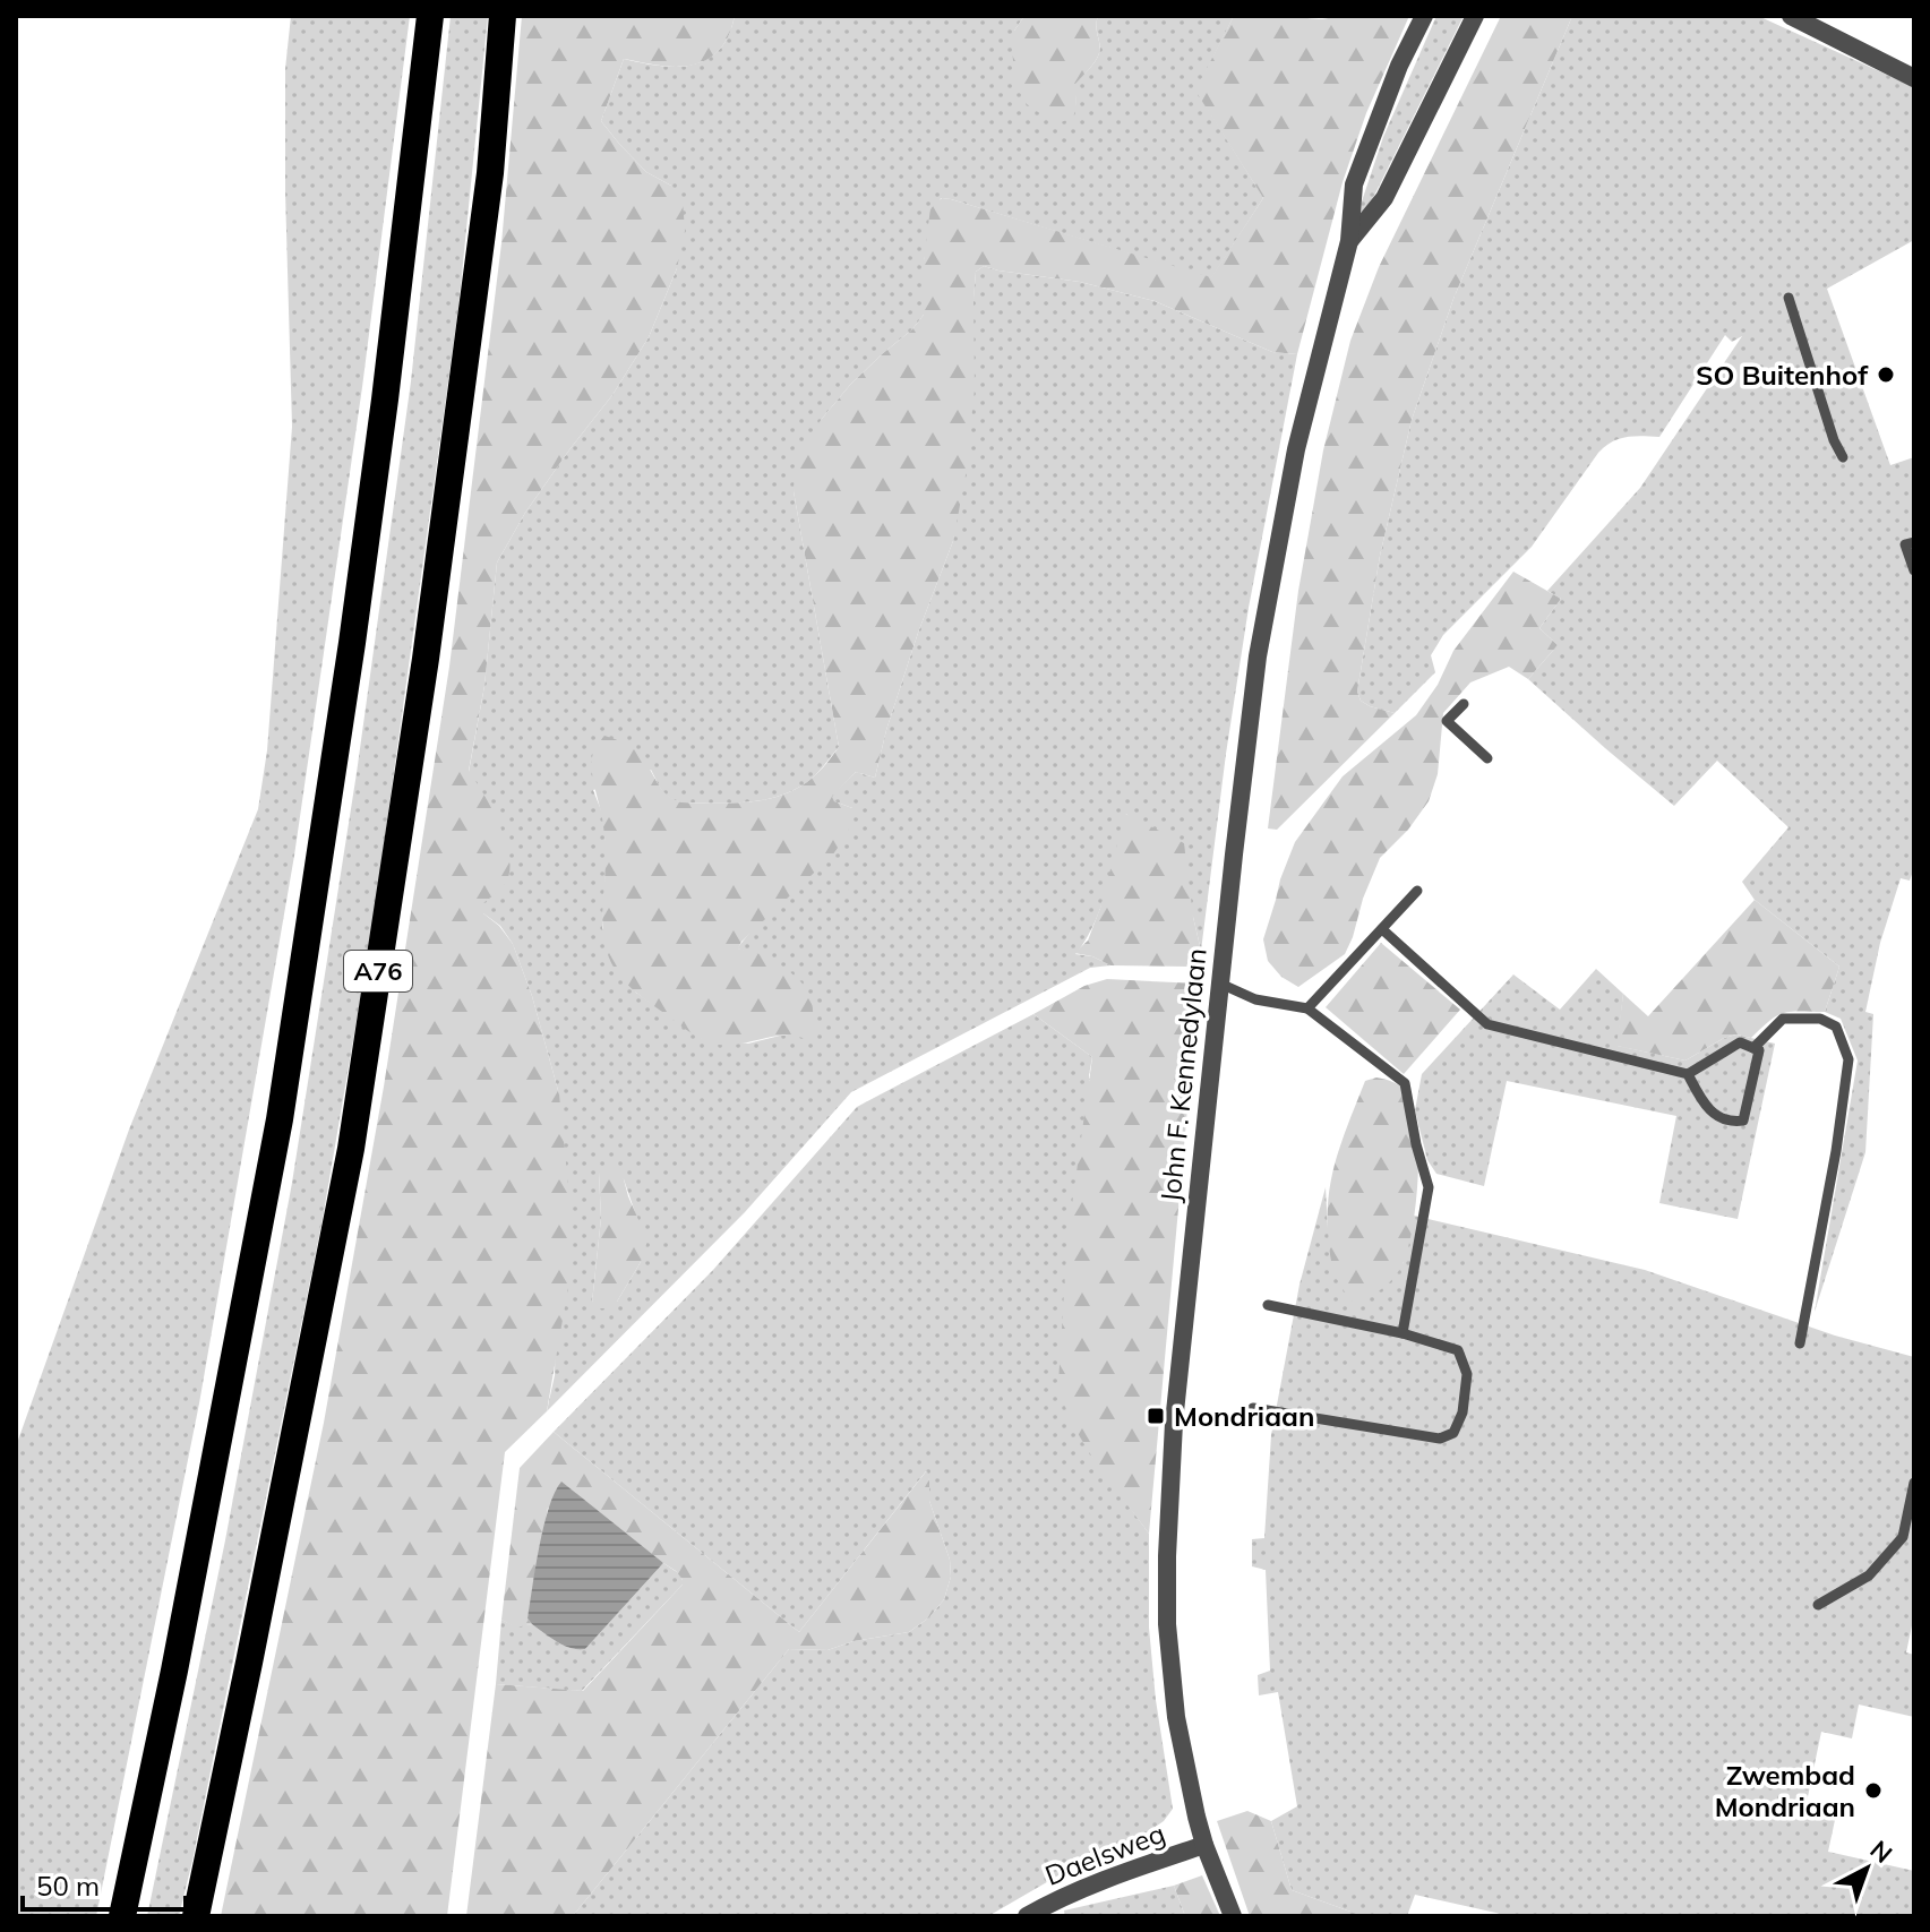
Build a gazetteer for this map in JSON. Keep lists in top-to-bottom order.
{
  "streets": {
    "highway": ["A76"],
    "street": ["John F. Kennedylaan", "Daelsweg"]
  },
  "crossings": [
    ["John F. Kennedylaan", "Daelsweg"]
  ],
  "places": {
    "other": ["SO Buitenhof", "Zwembad Mondriaan"],
    "transit": ["Mondriaan"]
  },
  "scale_bar": "50 m",
  "north": "top right"
}
